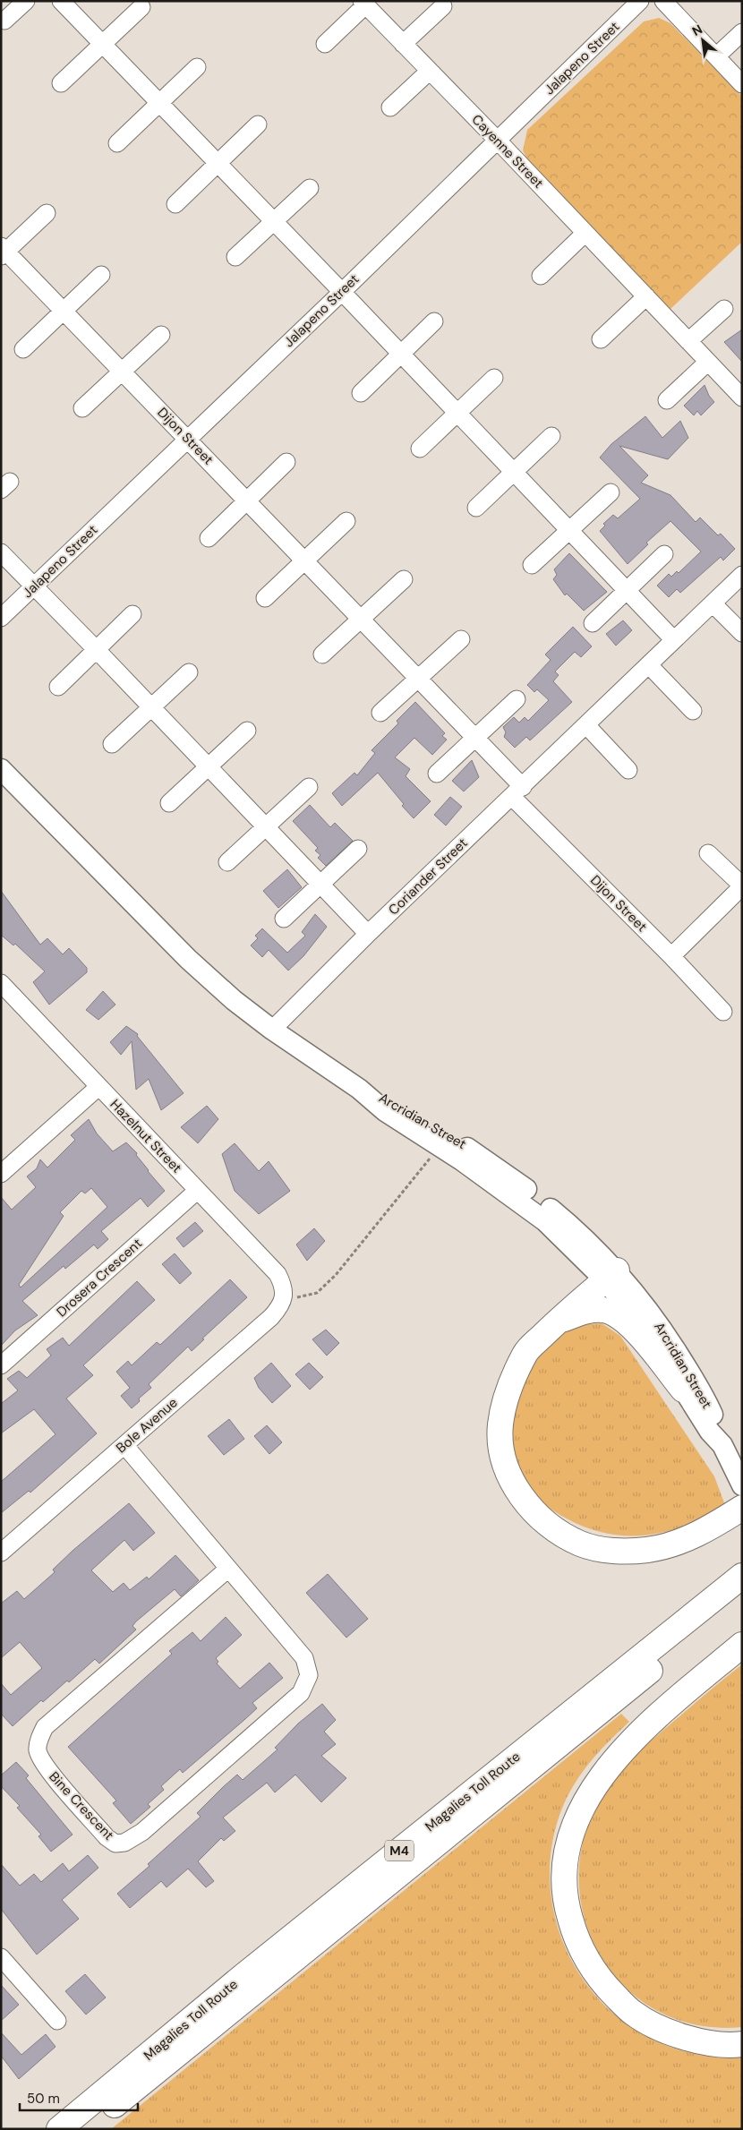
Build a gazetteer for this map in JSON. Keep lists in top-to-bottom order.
{
  "streets": {
    "highway": ["Magalies Toll Route", "M4"],
    "street": [
      "Jalapeno Street",
      "Cayenne Street",
      "Dijon Street",
      "Coriander Street",
      "Arcridian Street",
      "Hazelnut Street",
      "Drosera Crescent",
      "Bole Avenue",
      "Bine Crescent"
    ]
  },
  "crossings": [
    ["Jalapeno Street", "Cayenne Street"],
    ["Jalapeno Street", "Dijon Street"],
    ["Dijon Street", "Coriander Street"],
    ["Hazelnut Street", "Drosera Crescent"],
    ["Hazelnut Street", "Bole Avenue"],
    ["Bole Avenue", "Bine Crescent"]
  ],
  "scale_bar": "50 m",
  "north": "top left"
}
